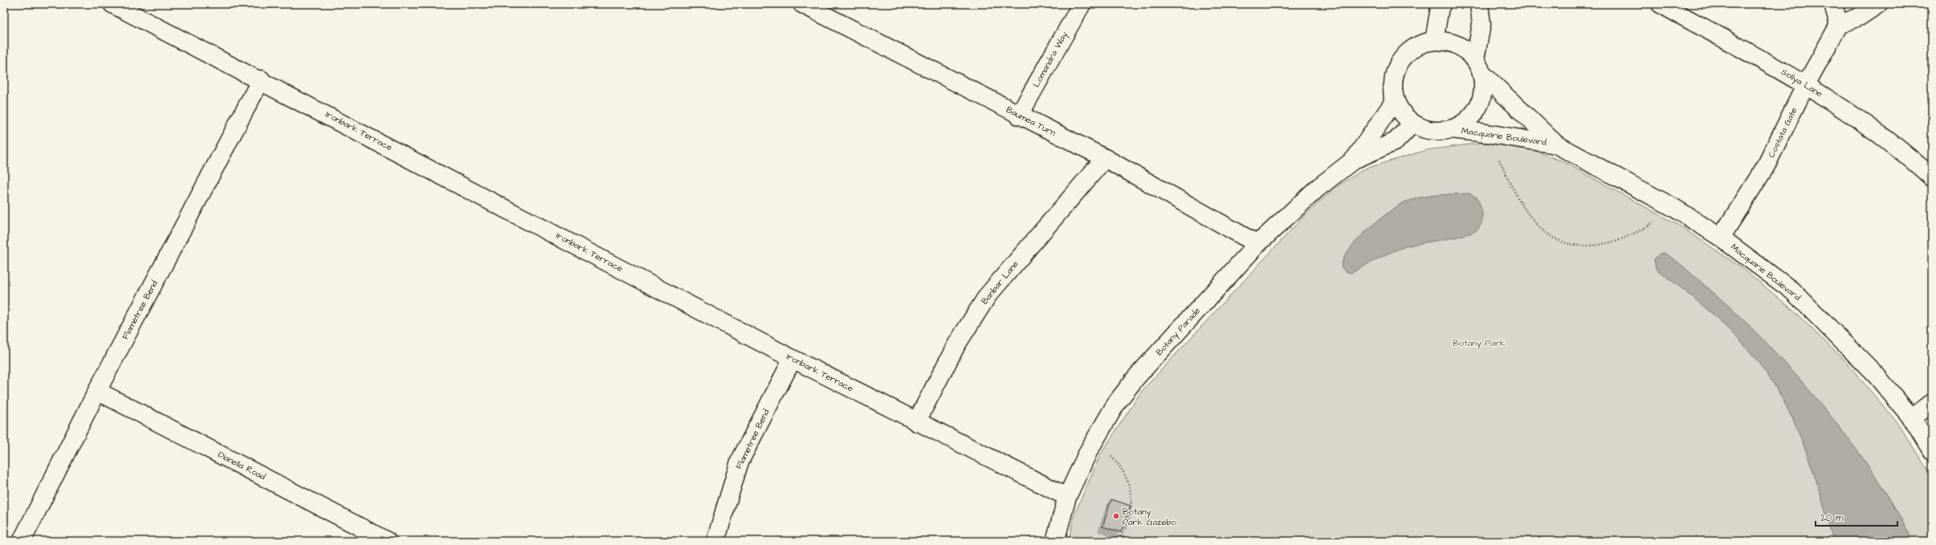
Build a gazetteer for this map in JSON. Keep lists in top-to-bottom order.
{
  "streets": {
    "street": [
      "Lomandra Way",
      "Sollya Lane",
      "Baumea Turn",
      "Ironbark Terrace",
      "Costata Gate",
      "Macquarie Boulevard",
      "Banbar Lane",
      "Flametree Bend",
      "Botany Parade",
      "Dianella Road"
    ]
  },
  "crossings": [
    ["Lomandra Way", "Baumea Turn"],
    ["Sollya Lane", "Costata Gate"],
    ["Baumea Turn", "Banbar Lane"],
    ["Baumea Turn", "Botany Parade"],
    ["Ironbark Terrace", "Banbar Lane"],
    ["Ironbark Terrace", "Flametree Bend"],
    ["Ironbark Terrace", "Botany Parade"],
    ["Costata Gate", "Macquarie Boulevard"],
    ["Macquarie Boulevard", "Botany Parade"],
    ["Flametree Bend", "Dianella Road"]
  ],
  "parks": ["Botany Park"],
  "places": ["Botany Park Gazebo"],
  "scale_bar": "20 m"
}
